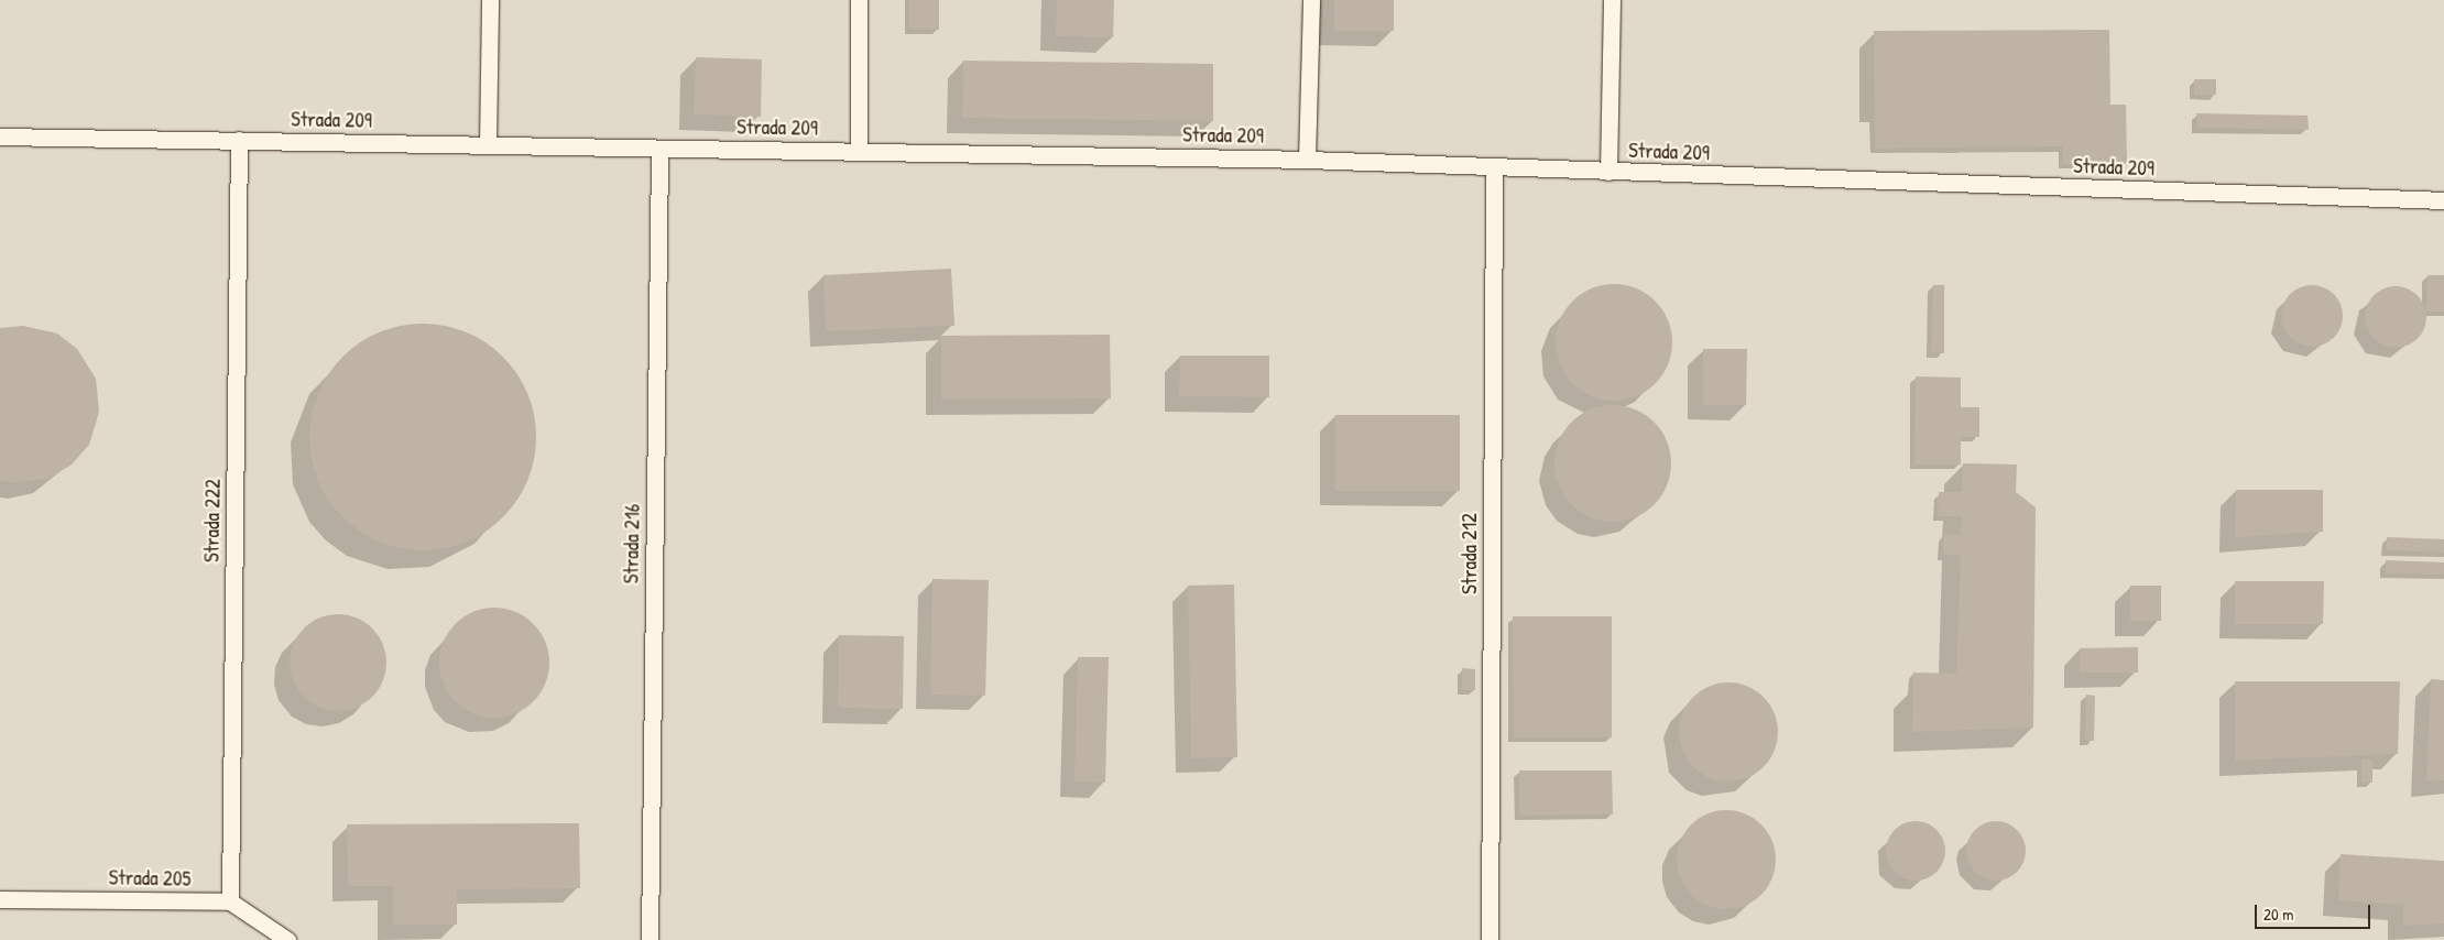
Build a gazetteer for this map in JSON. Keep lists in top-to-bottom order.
{
  "streets": {
    "lane": [
      "Strada 209",
      "Strada 222",
      "Strada 216",
      "Strada 212",
      "Strada 205"
    ]
  },
  "crossings": [
    ["Strada 209", "Strada 222"],
    ["Strada 209", "Strada 216"],
    ["Strada 209", "Strada 212"],
    ["Strada 222", "Strada 205"]
  ],
  "scale_bar": "20 m"
}
